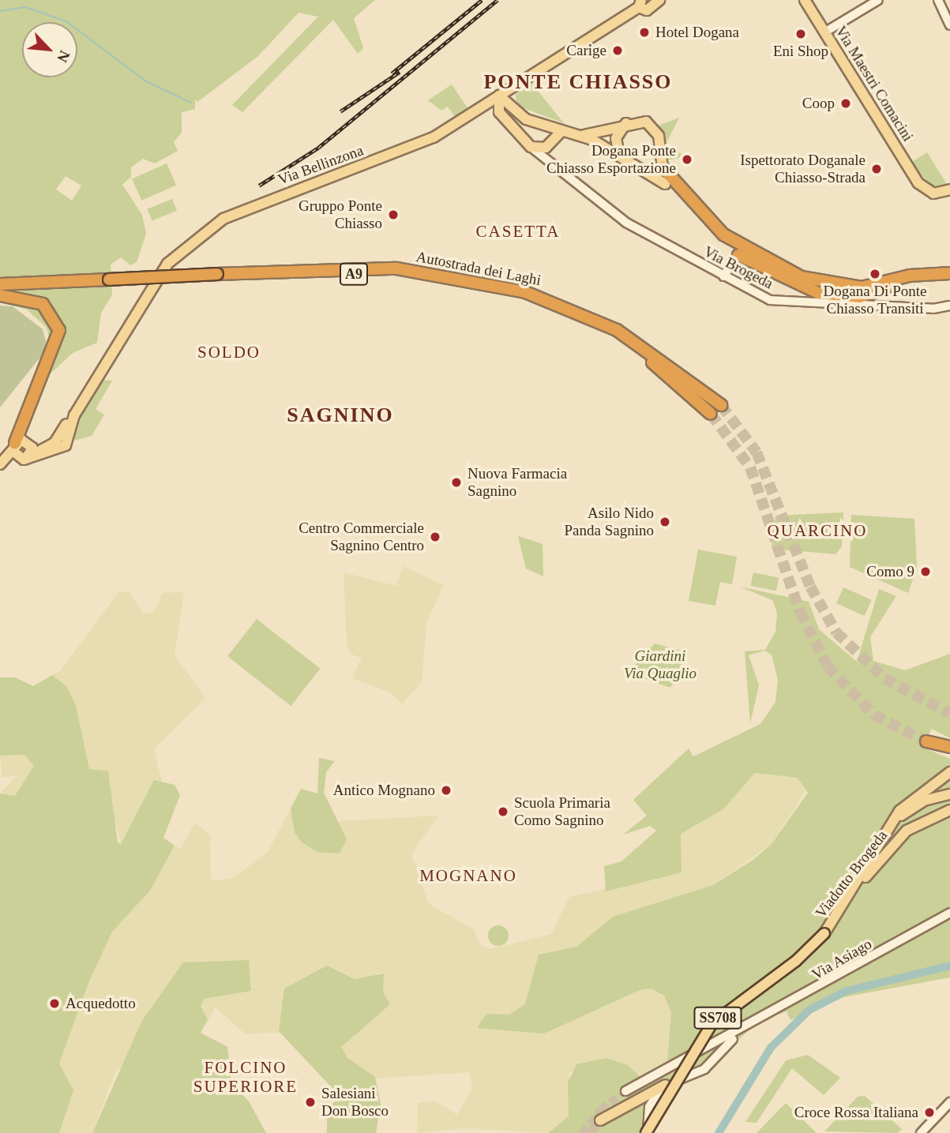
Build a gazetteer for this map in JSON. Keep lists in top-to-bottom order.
{
  "streets": {
    "highway": ["Autostrada dei Laghi", "A9"],
    "main road": [
      "Via Maestri Comacini",
      "Via Bellinzona",
      "Viadotto Brogeda",
      "SS708"
    ],
    "street": ["Via Brogeda", "Via Asiago"]
  },
  "crossings": [
    ["Viadotto Brogeda", "SS708"],
    ["Via Asiago", "SS708"]
  ],
  "districts": [
    "PONTE CHIASSO",
    "CASETTA",
    "SOLDO",
    "SAGNINO",
    "QUARCINO",
    "MOGNANO",
    "FOLCINO SUPERIORE"
  ],
  "parks": ["Giardini Via Quaglio"],
  "places": [
    "Hotel Dogana",
    "Eni Shop",
    "Carige",
    "Coop",
    "Dogana Ponte Chiasso Esportazione",
    "Ispettorato Doganale Chiasso-Strada",
    "Gruppo Ponte Chiasso",
    "Dogana Di Ponte Chiasso Transiti",
    "Nuova Farmacia Sagnino",
    "Asilo Nido Panda Sagnino",
    "Centro Commerciale Sagnino Centro",
    "Como 9",
    "Antico Mognano",
    "Scuola Primaria Como Sagnino",
    "Acquedotto",
    "Salesiani Don Bosco",
    "Croce Rossa Italiana"
  ],
  "north": "bottom right"
}
